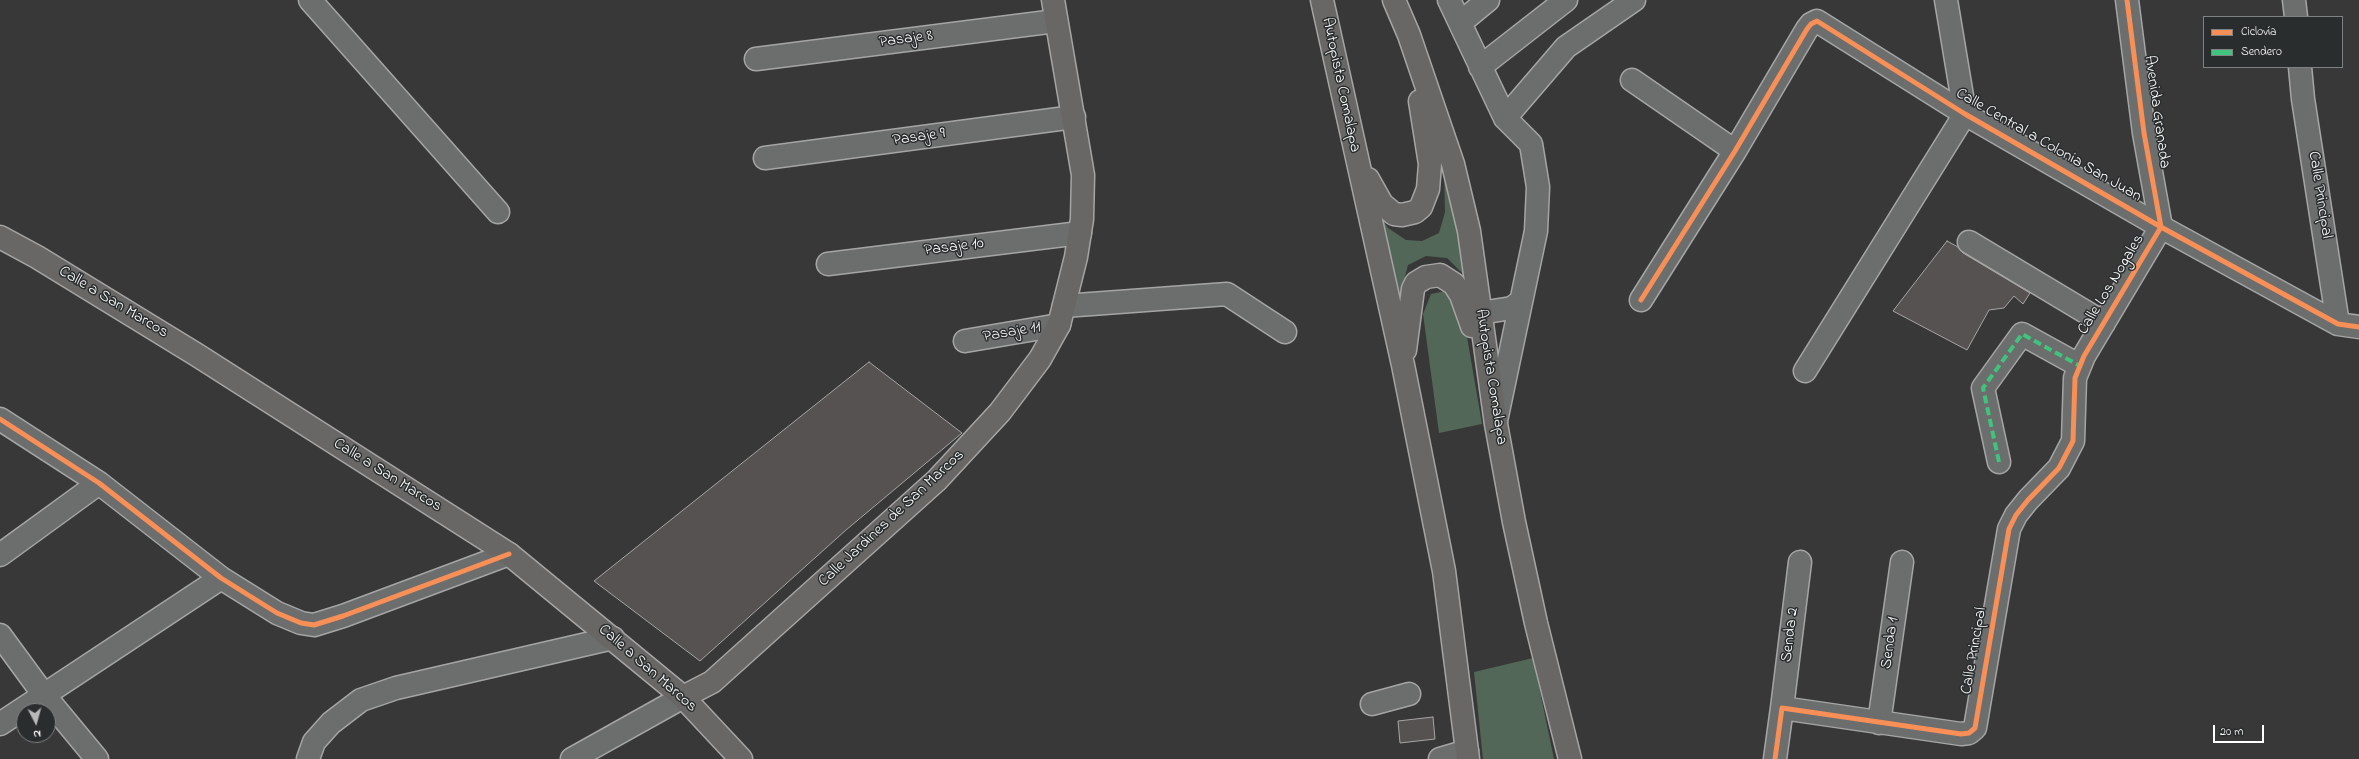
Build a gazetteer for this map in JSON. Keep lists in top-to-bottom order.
{
  "streets": {
    "main road": ["Autopista Comalapa", "Calle a San Marcos", "Calle Jardines de San Marcos"],
    "street": [
      "Pasaje 8",
      "Avenida Granada",
      "Pasaje 9",
      "Calle Central a Colonia San Juan",
      "Calle Principal",
      "Pasaje 10",
      "Calle Los Nogales",
      "Pasaje 11",
      "Senda 2",
      "Senda 1"
    ]
  },
  "crossings": [
    ["Pasaje 8", "Calle Jardines de San Marcos"],
    ["Avenida Granada", "Calle Central a Colonia San Juan"],
    ["Avenida Granada", "Calle Los Nogales"],
    ["Pasaje 9", "Calle Jardines de San Marcos"],
    ["Calle Central a Colonia San Juan", "Calle Principal"],
    ["Calle Central a Colonia San Juan", "Calle Los Nogales"],
    ["Calle Principal", "Calle Los Nogales"],
    ["Calle Principal", "Senda 2"],
    ["Calle Principal", "Senda 1"],
    ["Pasaje 10", "Calle Jardines de San Marcos"],
    ["Calle a San Marcos", "Calle Jardines de San Marcos"],
    ["Pasaje 11", "Calle Jardines de San Marcos"]
  ],
  "legend": ["Ciclovía", "Sendero"],
  "scale_bar": "20 m",
  "north": "bottom"
}
